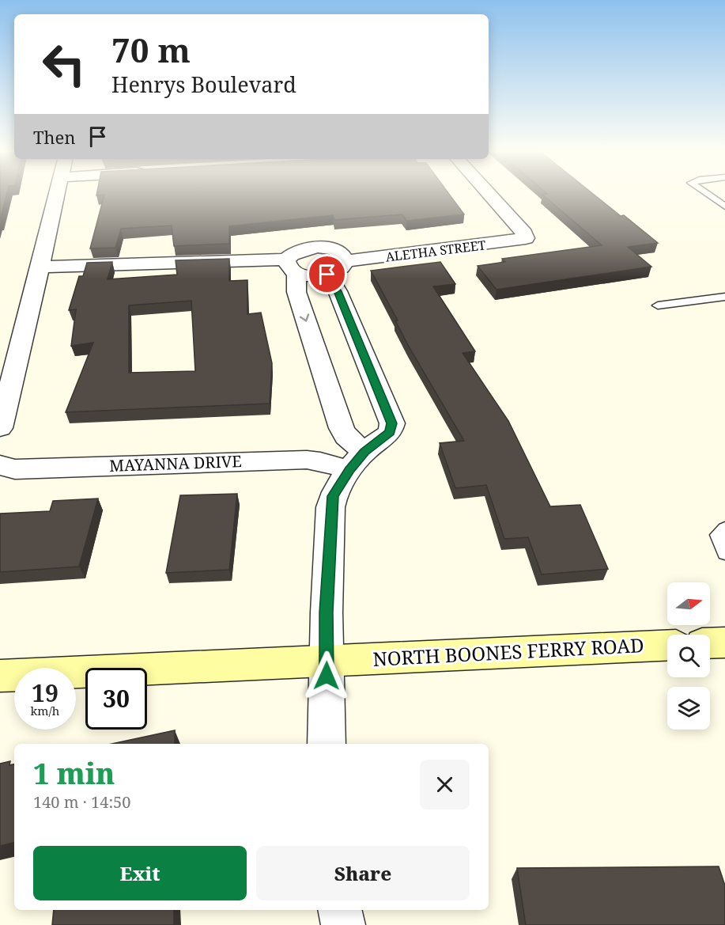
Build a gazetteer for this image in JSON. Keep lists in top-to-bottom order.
{
  "streets": {
    "main road": ["NORTH BOONES FERRY ROAD"],
    "street": ["ALETHA STREET", "MAYANNA DRIVE"]
  },
  "north": "right",
  "page": {
    "turn": ["70 m", "Henrys Boulevard"],
    "then": "Then",
    "speed": "19 km/h",
    "limit": "30",
    "heading": ["1 min", "140 m · 14:50"],
    "buttons": ["Exit", "Share"]
  }
}
